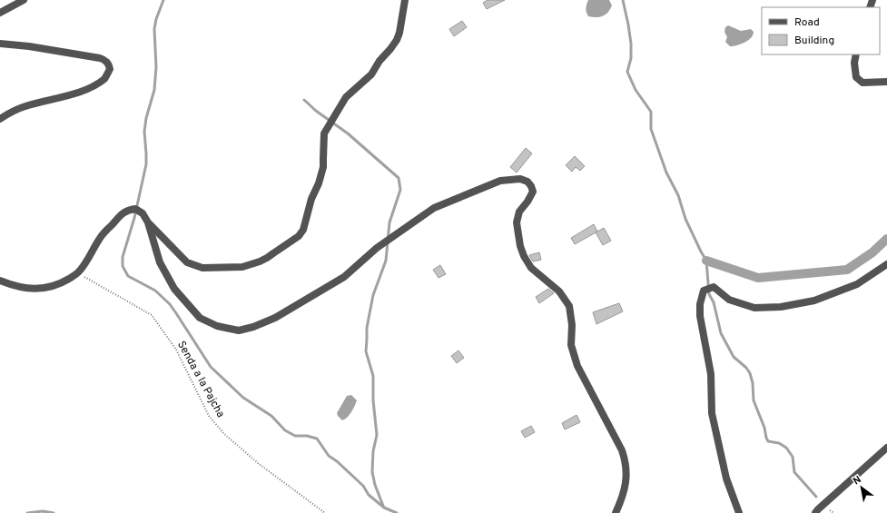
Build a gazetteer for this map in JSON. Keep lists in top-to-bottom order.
{
  "streets": {
    "path": ["Senda a la Pajcha"]
  },
  "legend": ["Road", "Building"],
  "north": "top left"
}
